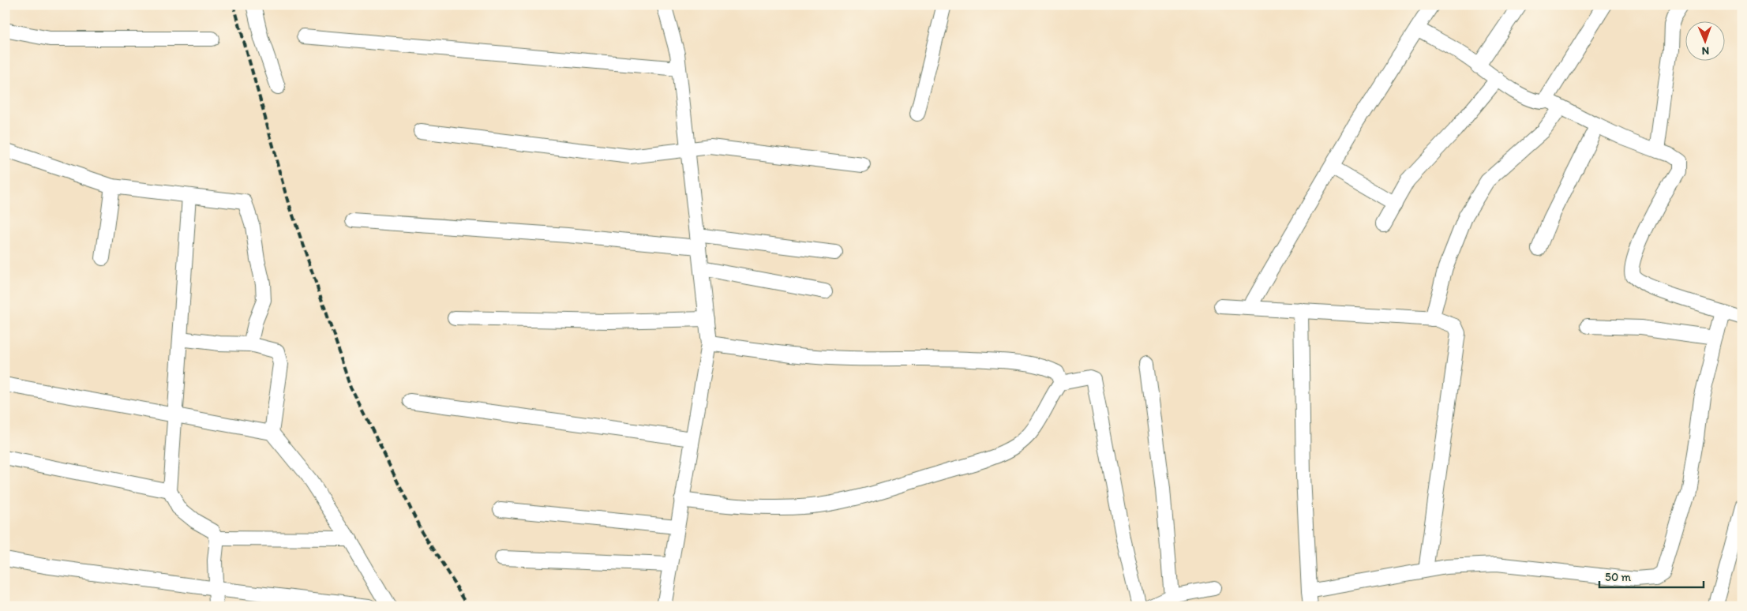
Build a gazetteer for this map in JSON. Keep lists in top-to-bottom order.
{
  "scale_bar": "50 m",
  "north": "bottom"
}
